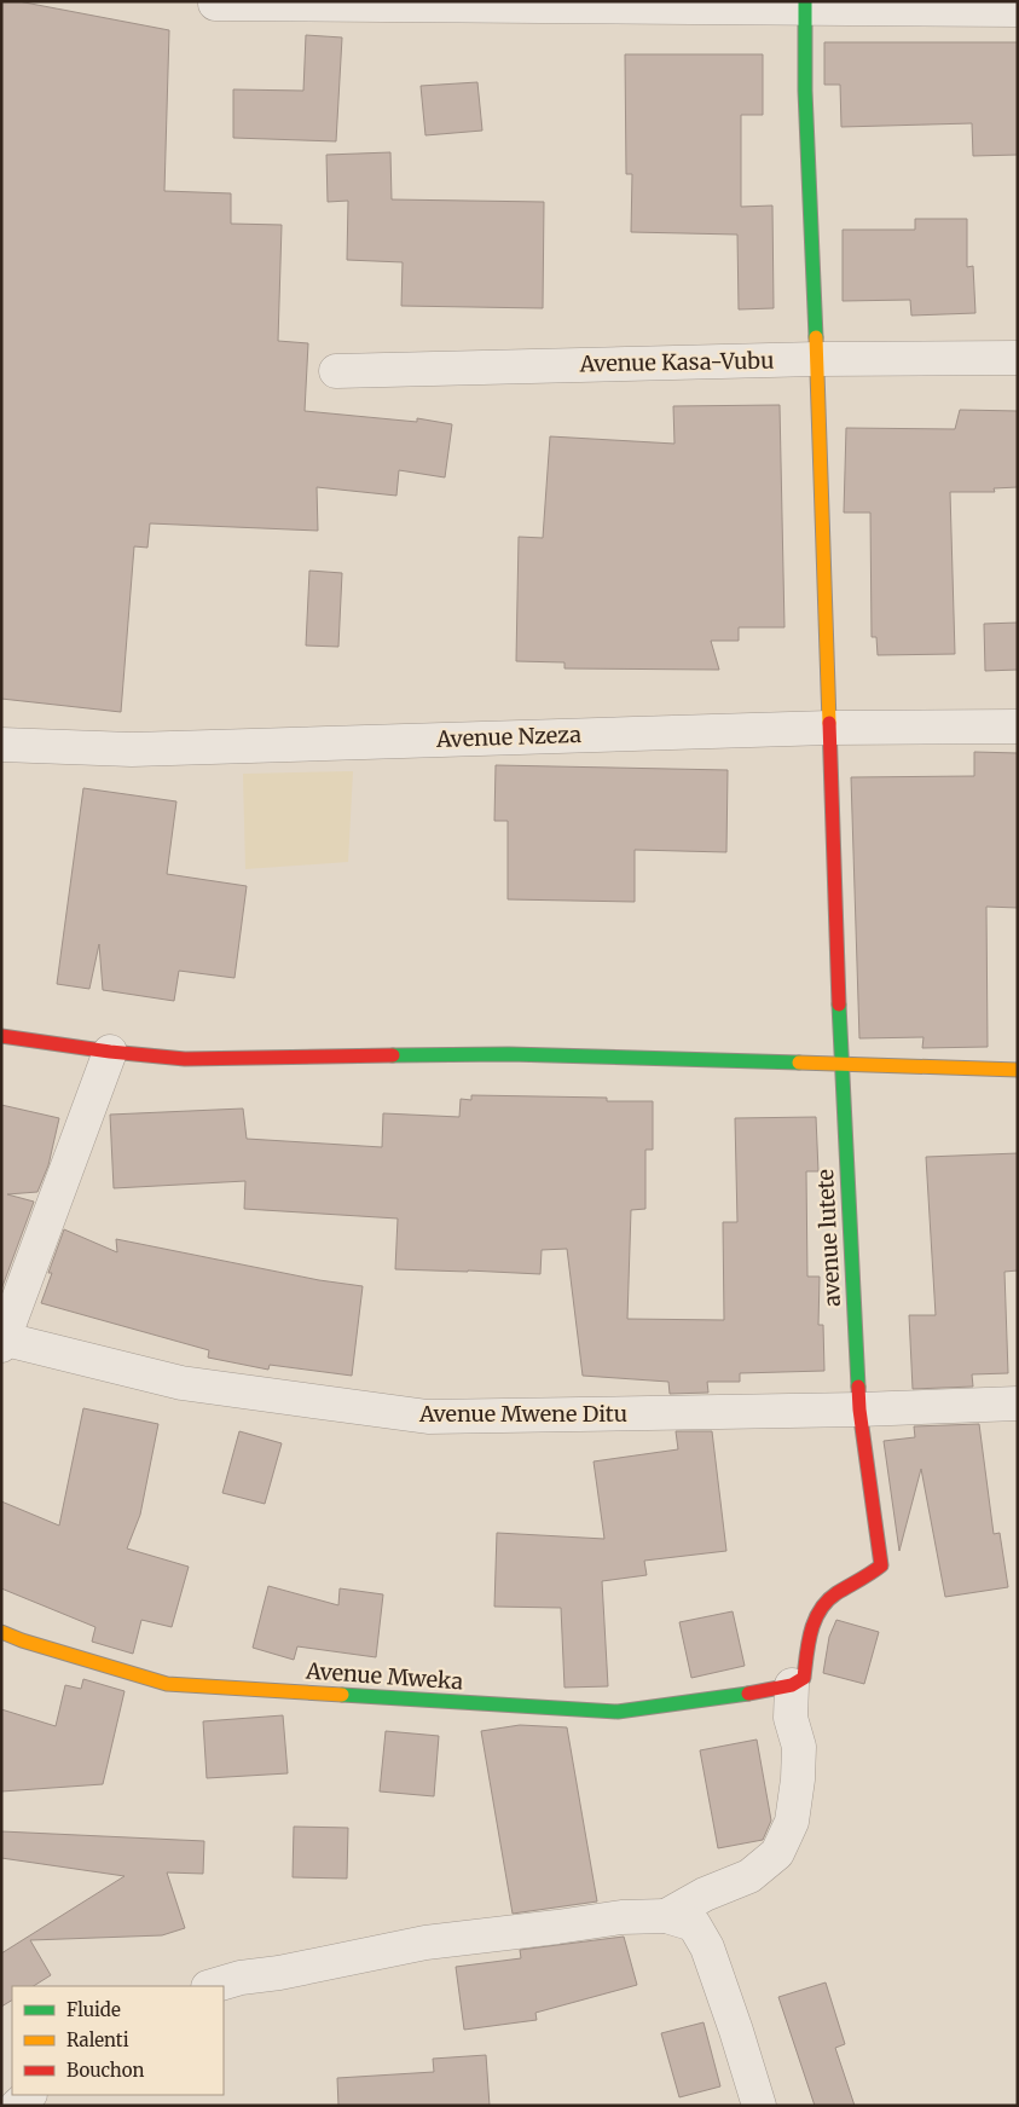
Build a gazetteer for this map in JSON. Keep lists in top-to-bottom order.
{
  "streets": {
    "main road": ["avenue lutete", "Avenue Mweka"],
    "street": ["Avenue Kasa-Vubu", "Avenue Nzeza", "Avenue Mwene Ditu"]
  },
  "crossings": [
    ["Avenue Kasa-Vubu", "avenue lutete"],
    ["Avenue Nzeza", "avenue lutete"],
    ["avenue lutete", "Avenue Mwene Ditu"],
    ["avenue lutete", "Avenue Mweka"]
  ],
  "legend": ["Fluide", "Ralenti", "Bouchon"]
}
